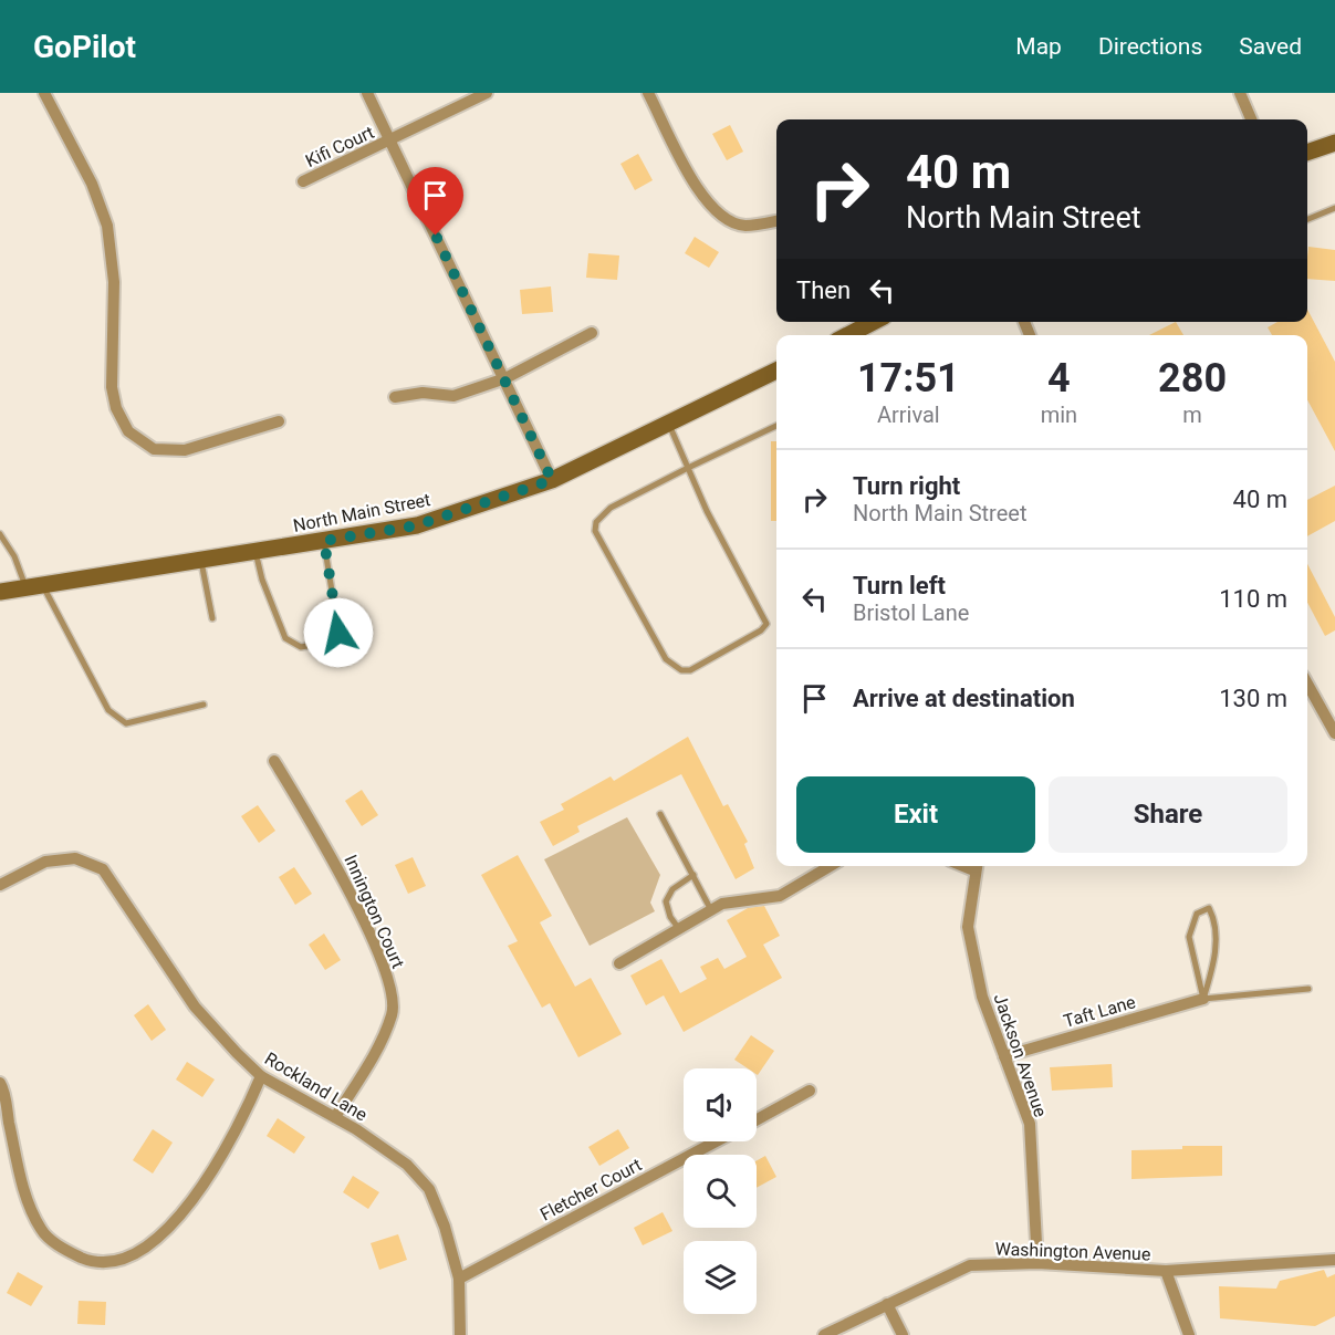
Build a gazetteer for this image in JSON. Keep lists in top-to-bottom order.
{
  "streets": {
    "main road": ["North Main Street"],
    "street": [
      "Kifi Court",
      "Innington Court",
      "Taft Lane",
      "Jackson Avenue",
      "Rockland Lane",
      "Fletcher Court",
      "Washington Avenue"
    ]
  },
  "crossings": [
    ["Innington Court", "Rockland Lane"],
    ["Taft Lane", "Jackson Avenue"],
    ["Jackson Avenue", "Washington Avenue"],
    ["Rockland Lane", "Fletcher Court"]
  ],
  "page": {
    "header": "GoPilot",
    "nav": ["Map", "Directions", "Saved"],
    "turn": ["40 m", "North Main Street"],
    "then": "Then",
    "eta": [
      "17:51",
      "Arrival",
      "4",
      "min",
      "280",
      "m"
    ],
    "list": [
      {
        "name": "Turn right",
        "note": "North Main Street",
        "value": "40 m"
      },
      {
        "name": "Turn left",
        "note": "Bristol Lane",
        "value": "110 m"
      },
      {
        "name": "Arrive at destination",
        "value": "130 m"
      }
    ],
    "buttons": ["Exit", "Share"]
  }
}
